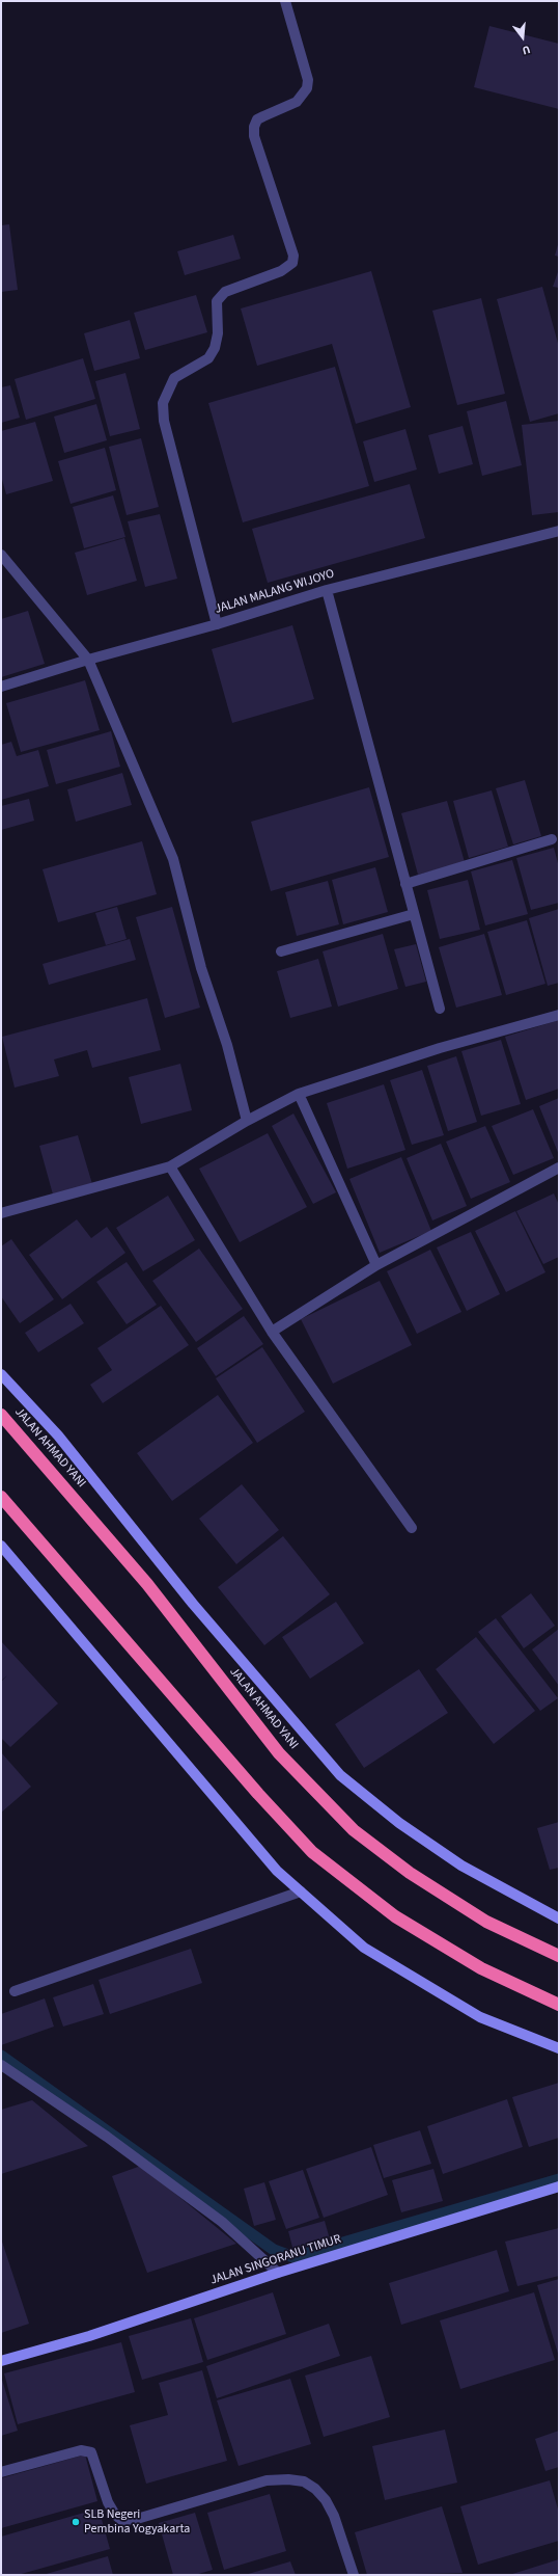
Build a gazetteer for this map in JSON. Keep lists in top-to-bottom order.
{
  "streets": {
    "highway": ["JALAN AHMAD YANI"],
    "street": ["JALAN MALANG WIJOYO", "JALAN SINGORANU TIMUR"]
  },
  "places": ["SLB Negeri Pembina Yogyakarta"],
  "north": "bottom"
}
